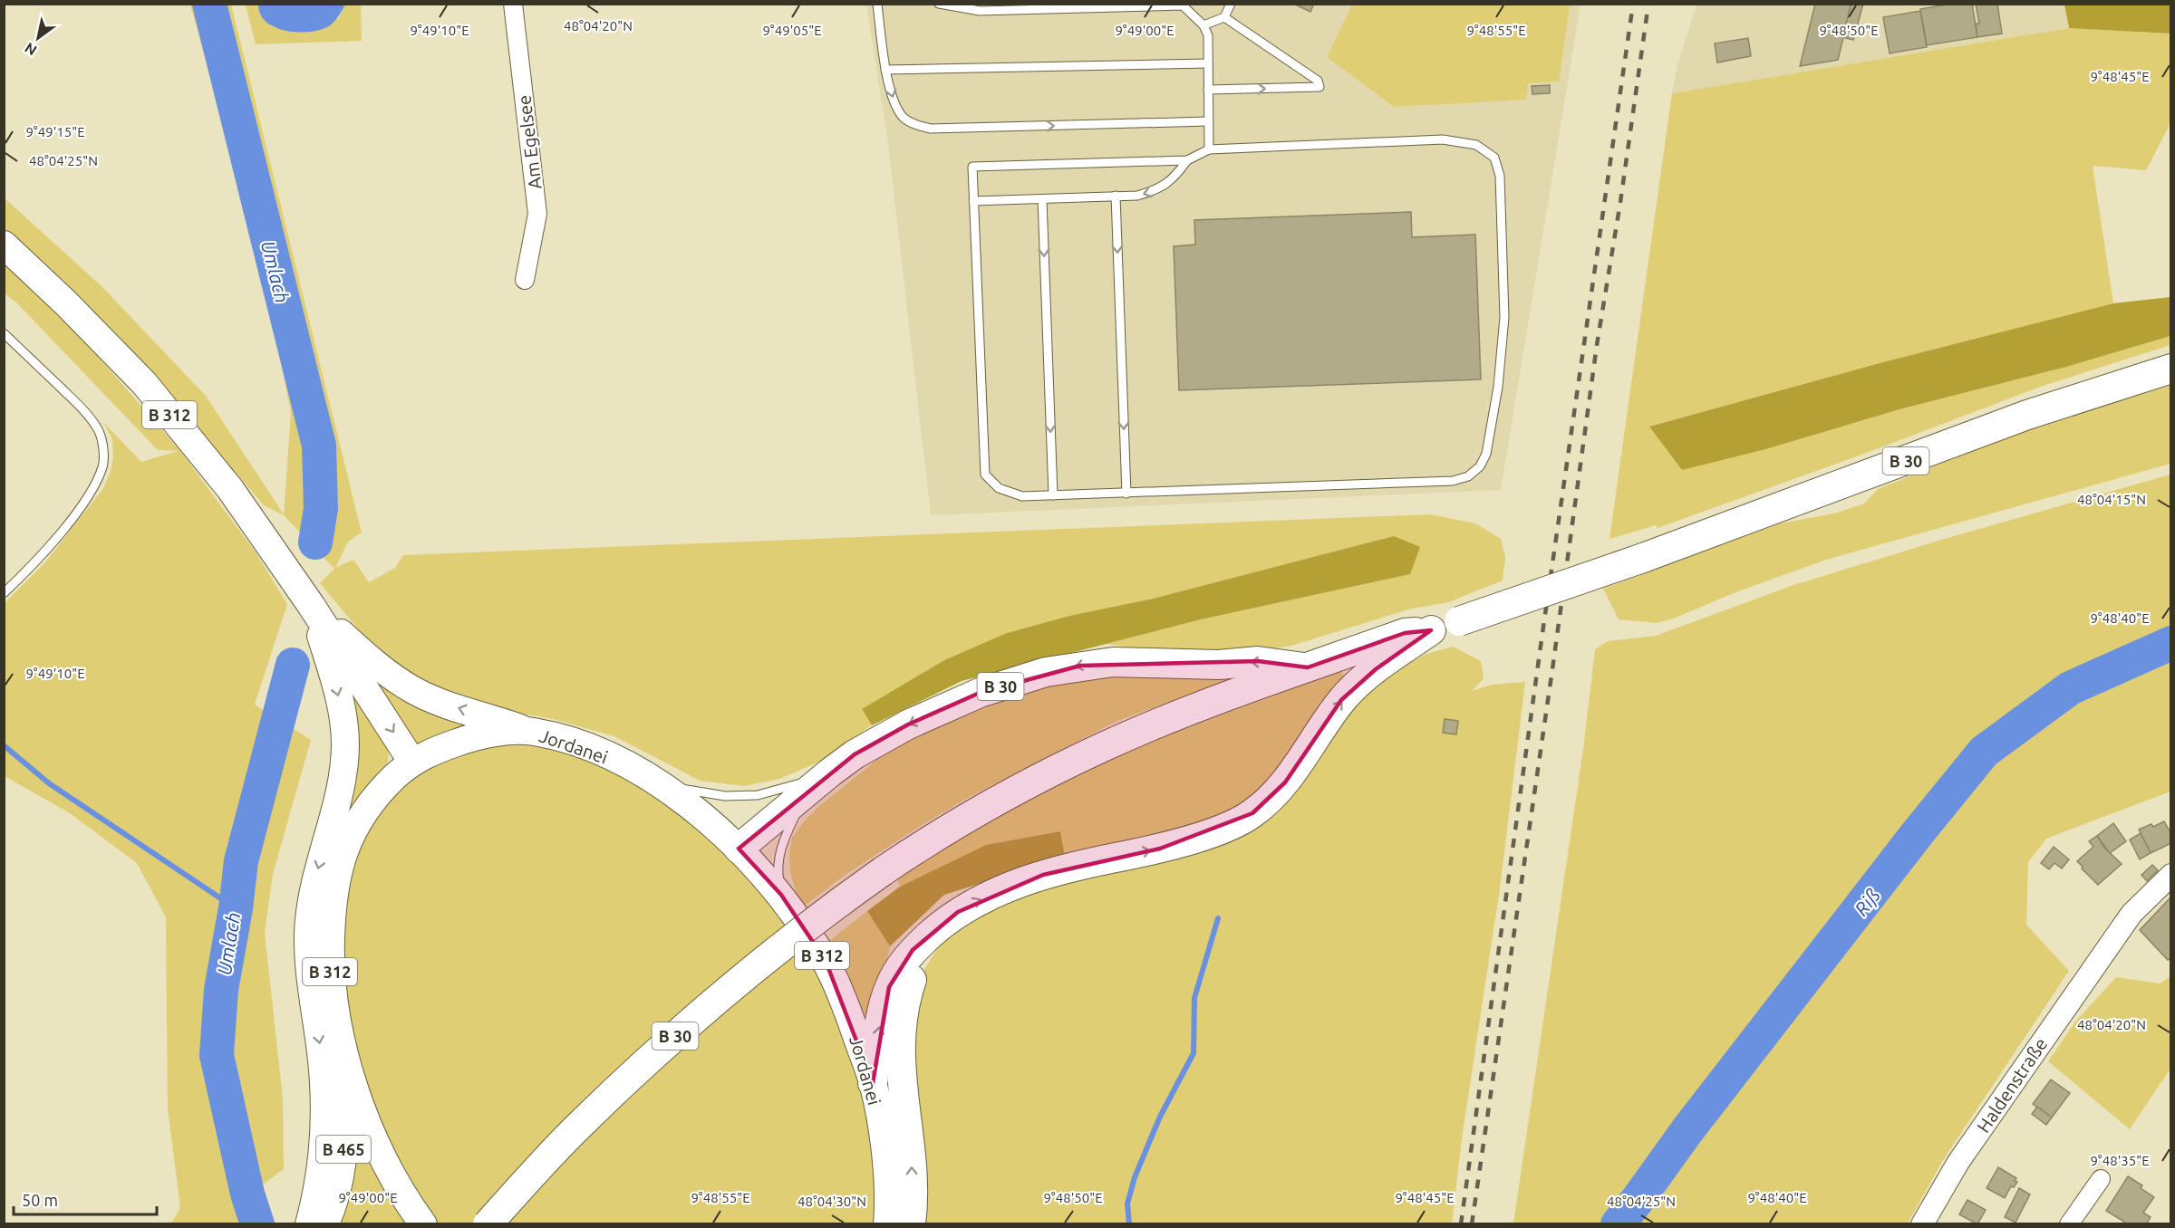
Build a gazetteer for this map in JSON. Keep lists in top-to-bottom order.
{
  "streets": {
    "highway": ["B 30"],
    "main road": ["B 312", "Jordanei", "B 465"],
    "street": ["Am Egelsee", "Haldenstraße"]
  },
  "crossings": [
    ["B 312", "Jordanei"],
    ["B 30", "Jordanei"],
    ["Jordanei", "B 465"]
  ],
  "water": ["Umlach", "Riß"],
  "scale_bar": "50 m",
  "north": "bottom left",
  "coordinates": [
    "48°04'20\"N",
    "9°49'05\"E",
    "9°49'00\"E",
    "9°48'55\"E",
    "9°49'10\"E",
    "9°48'50\"E",
    "9°48'45\"E",
    "9°49'15\"E",
    "48°04'25\"N",
    "48°04'15\"N",
    "9°48'40\"E",
    "9°48'35\"E",
    "48°04'30\"N"
  ]
}
